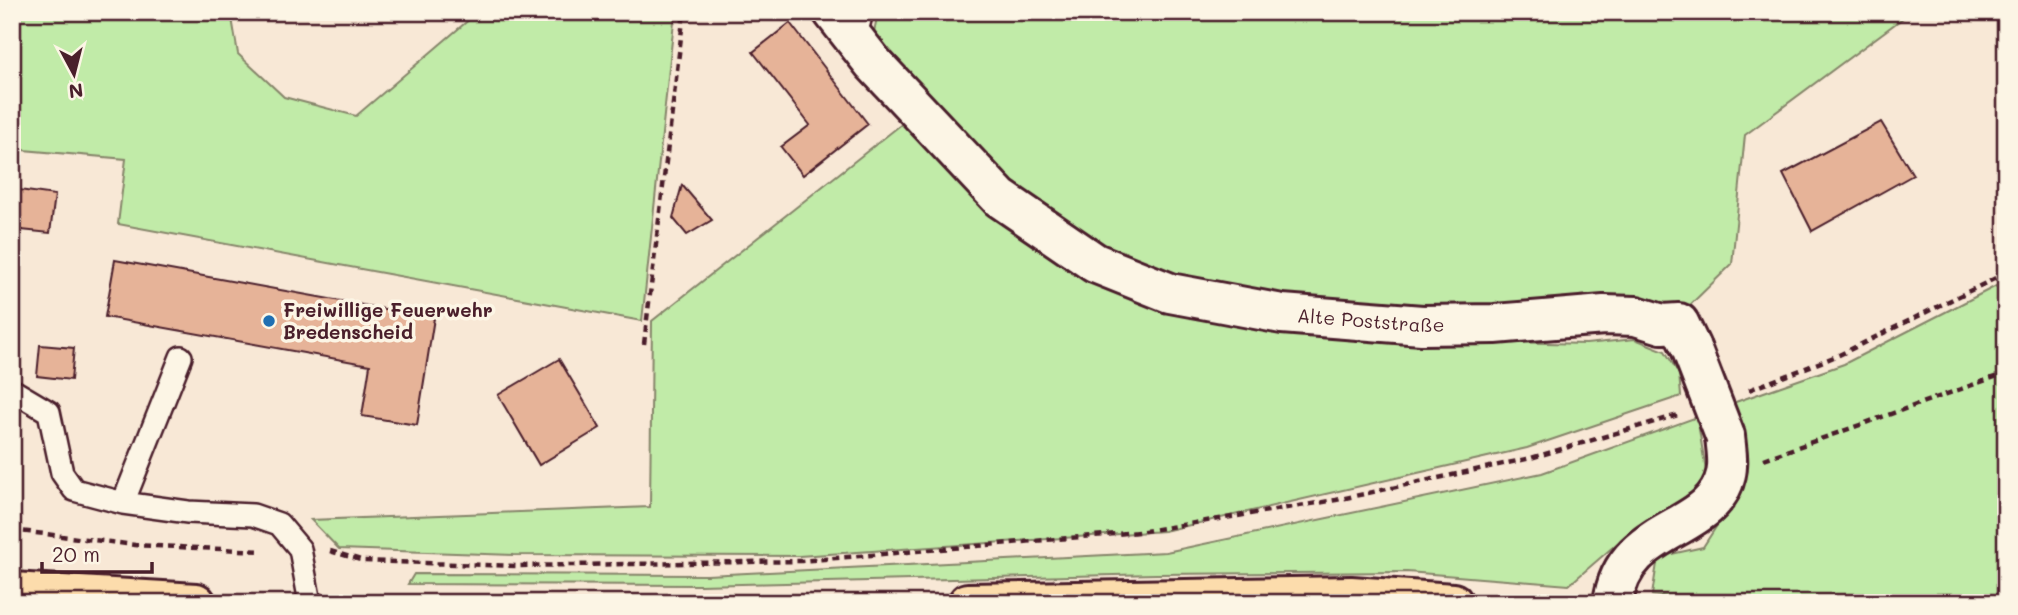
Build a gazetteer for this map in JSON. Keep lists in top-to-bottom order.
{
  "streets": {
    "street": ["Alte Poststraße"]
  },
  "places": ["Freiwillige Feuerwehr Bredenscheid"],
  "scale_bar": "20 m",
  "north": "bottom"
}
